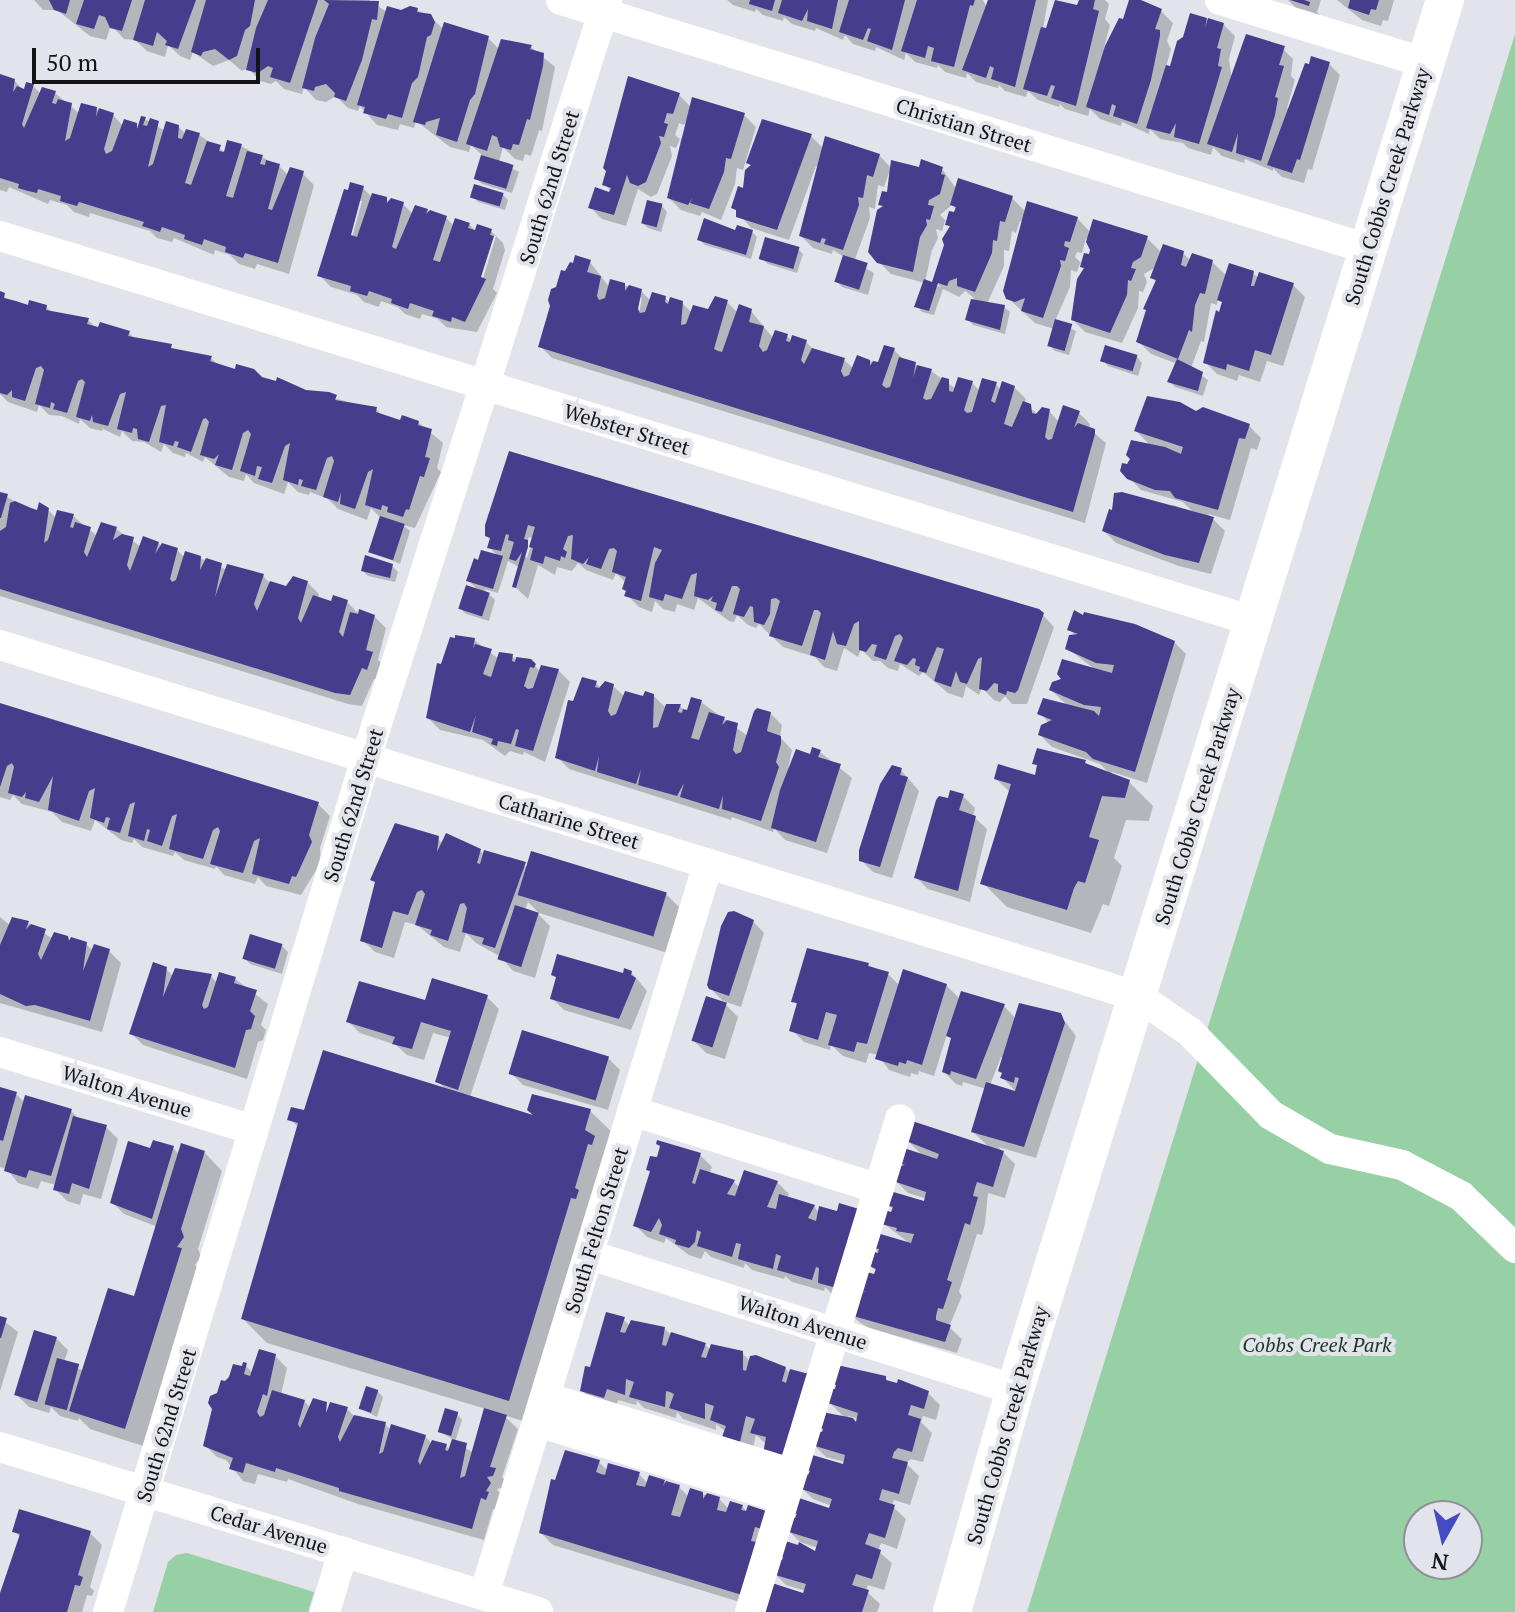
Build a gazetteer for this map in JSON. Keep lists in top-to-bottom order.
{
  "streets": {
    "main road": ["South Cobbs Creek Parkway"],
    "street": [
      "Christian Street",
      "South 62nd Street",
      "Webster Street",
      "Catharine Street",
      "Walton Avenue",
      "South Felton Street",
      "Cedar Avenue"
    ]
  },
  "crossings": [
    ["Christian Street", "South Cobbs Creek Parkway"],
    ["Christian Street", "South 62nd Street"],
    ["South Cobbs Creek Parkway", "Webster Street"],
    ["South Cobbs Creek Parkway", "Catharine Street"],
    ["South Cobbs Creek Parkway", "Walton Avenue"],
    ["South 62nd Street", "Webster Street"],
    ["South 62nd Street", "Catharine Street"],
    ["South 62nd Street", "Walton Avenue"],
    ["South 62nd Street", "Cedar Avenue"],
    ["Catharine Street", "South Felton Street"],
    ["Walton Avenue", "South Felton Street"],
    ["South Felton Street", "Cedar Avenue"]
  ],
  "parks": ["Cobbs Creek Park"],
  "scale_bar": "50 m",
  "north": "bottom"
}
